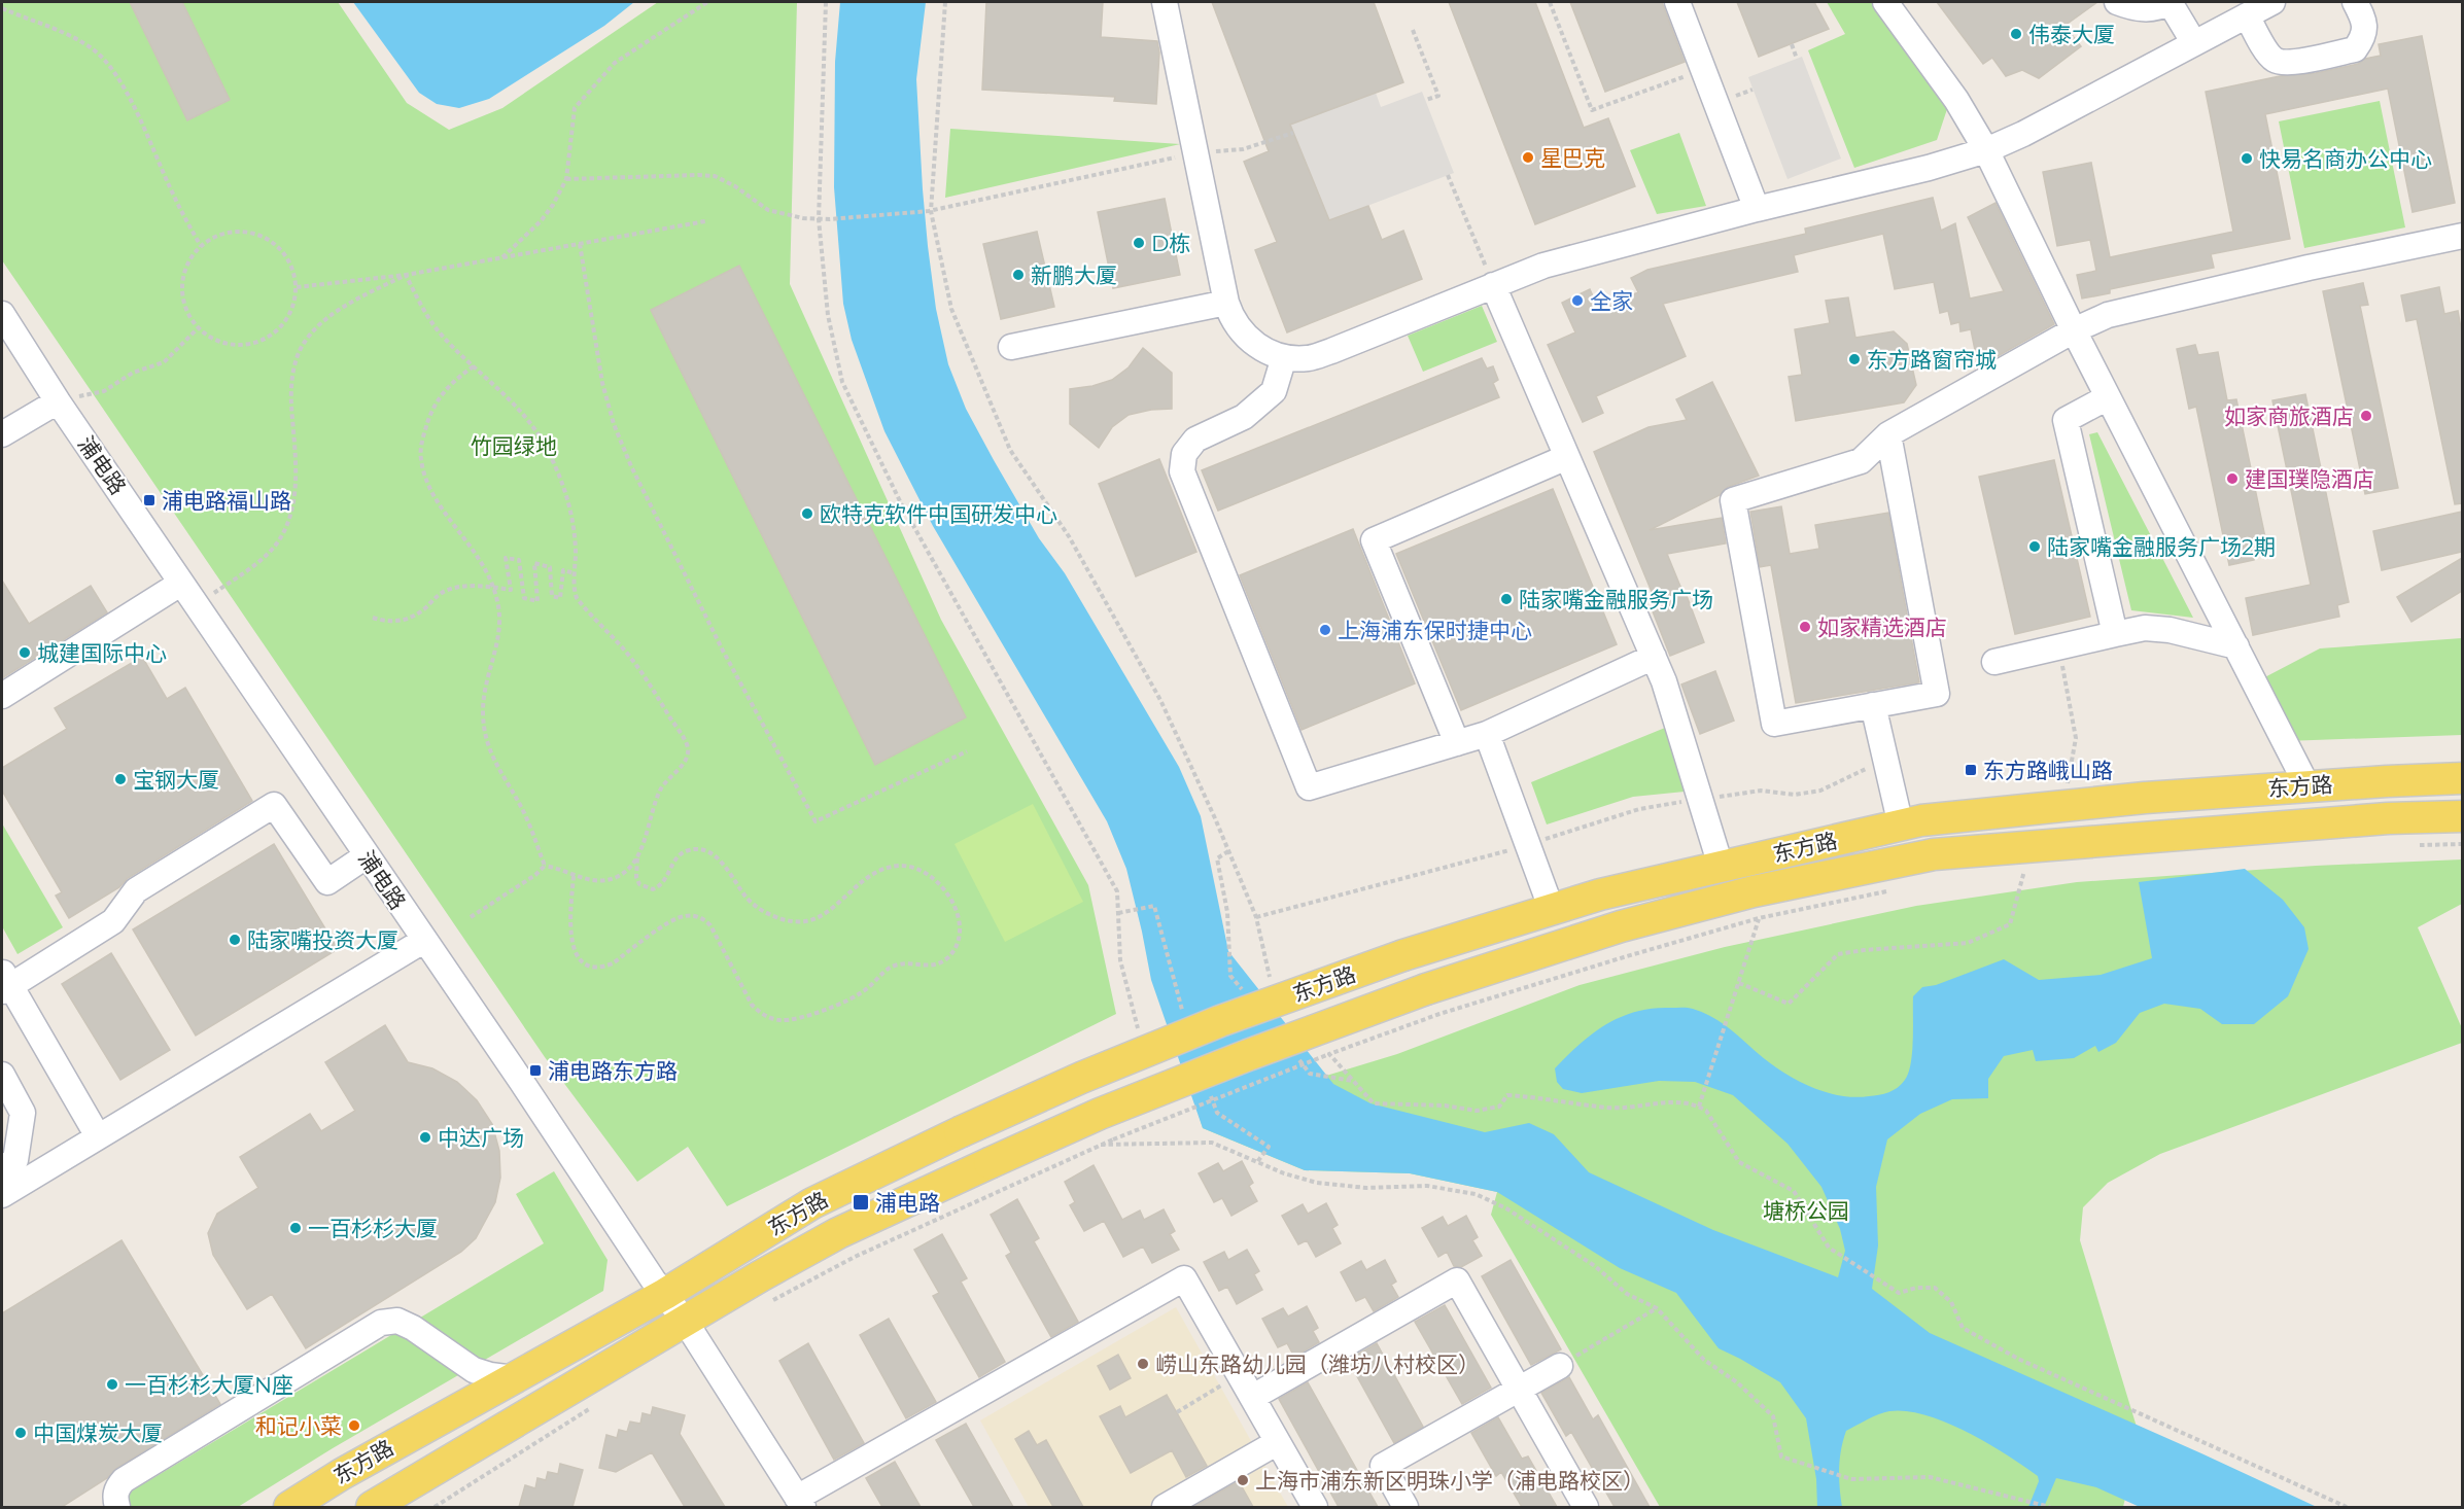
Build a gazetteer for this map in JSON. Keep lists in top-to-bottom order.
{
  "streets": {
    "main road": ["东方路"],
    "street": ["浦电路"]
  },
  "crossings": [
    ["浦电路", "东方路"]
  ],
  "parks": ["竹园绿地", "塘桥公园"],
  "places": {
    "other": [
      "伟泰大厦",
      "星巴克",
      "快易名商办公中心",
      "D栋",
      "新鹏大厦",
      "全家",
      "东方路窗帘城",
      "如家商旅酒店",
      "建国璞隐酒店",
      "欧特克软件中国研发中心",
      "陆家嘴金融服务广场2期",
      "陆家嘴金融服务广场",
      "如家精选酒店",
      "上海浦东保时捷中心",
      "城建国际中心",
      "宝钢大厦",
      "陆家嘴投资大厦",
      "中达广场",
      "一百杉杉大厦",
      "崂山东路幼儿园（潍坊八村校区）",
      "一百杉杉大厦N座",
      "和记小菜",
      "中国煤炭大厦",
      "上海市浦东新区明珠小学（浦电路校区）"
    ],
    "transit": [
      "浦电路福山路",
      "东方路峨山路",
      "浦电路东方路",
      "浦电路"
    ]
  }
}
